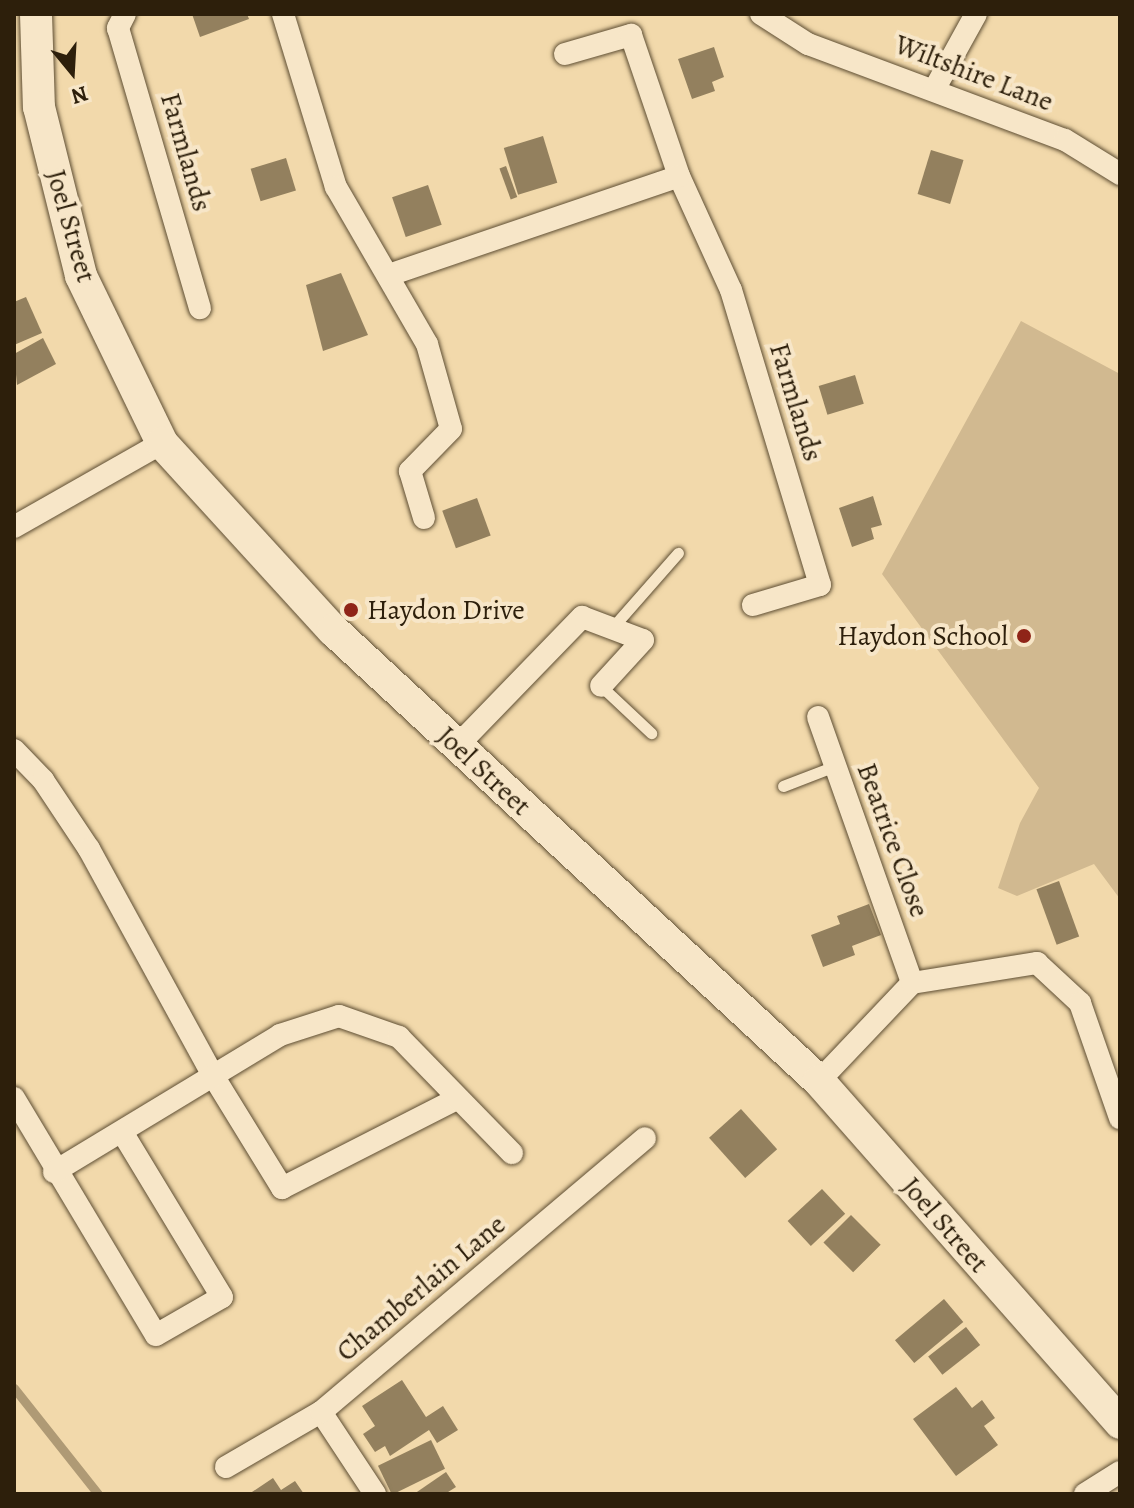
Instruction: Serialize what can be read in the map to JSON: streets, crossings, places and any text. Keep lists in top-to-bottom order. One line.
{"streets":{"main road":["Joel Street"],"street":["Wiltshire Lane","Farmlands","Beatrice Close","Chamberlain Lane"]},"places":["Haydon Drive","Haydon School"],"north":"bottom"}
